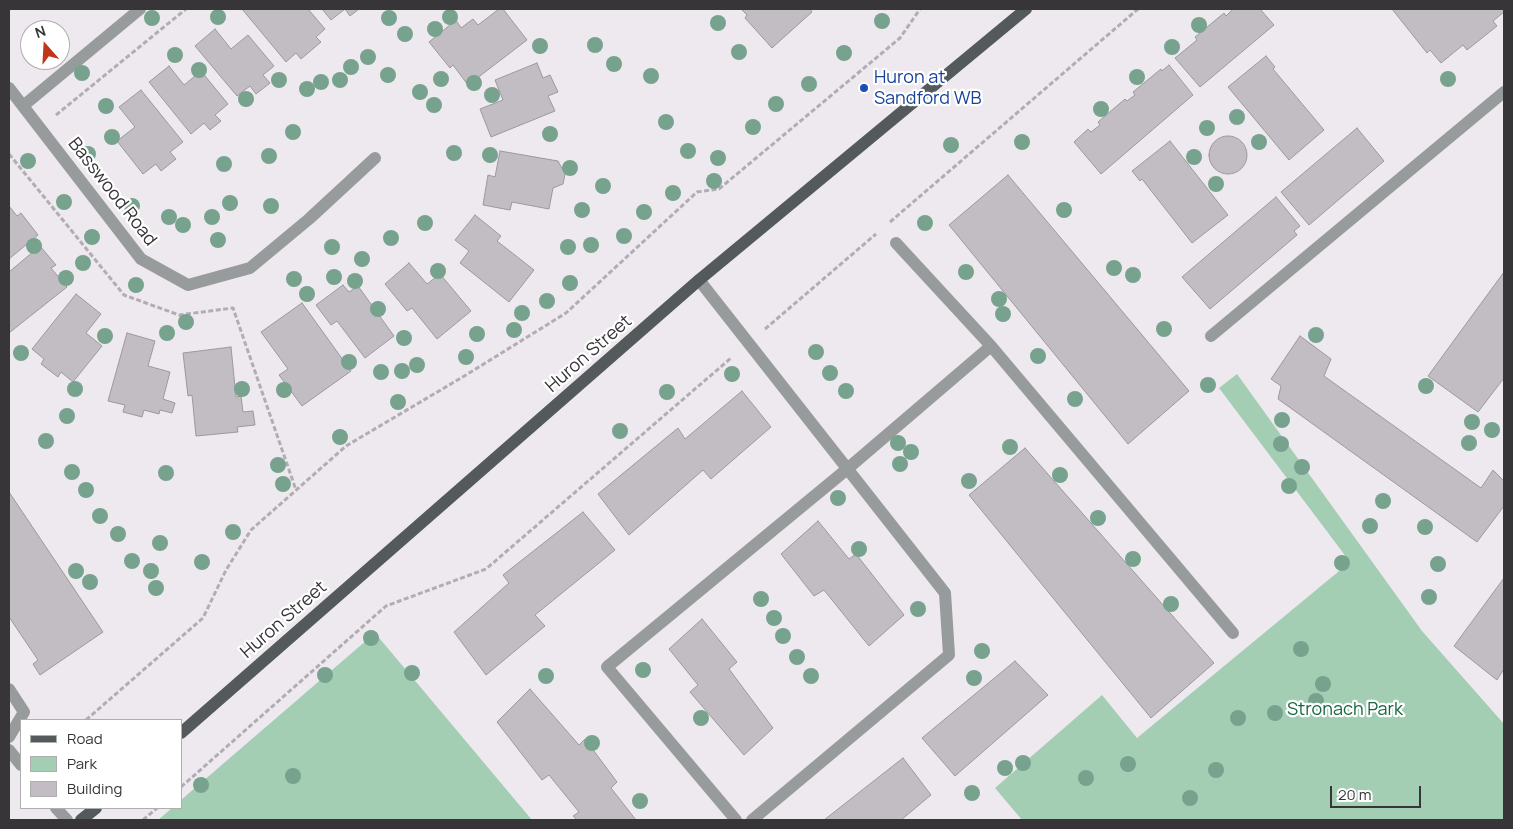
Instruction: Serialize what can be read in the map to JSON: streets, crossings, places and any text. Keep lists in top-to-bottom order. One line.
{"streets":{"main road":["Huron Street"],"street":["Basswood Road"]},"parks":["Stronach Park"],"places":["Huron at Sandford WB"],"legend":["Road","Park","Building"],"scale_bar":"20 m","north":"top"}
